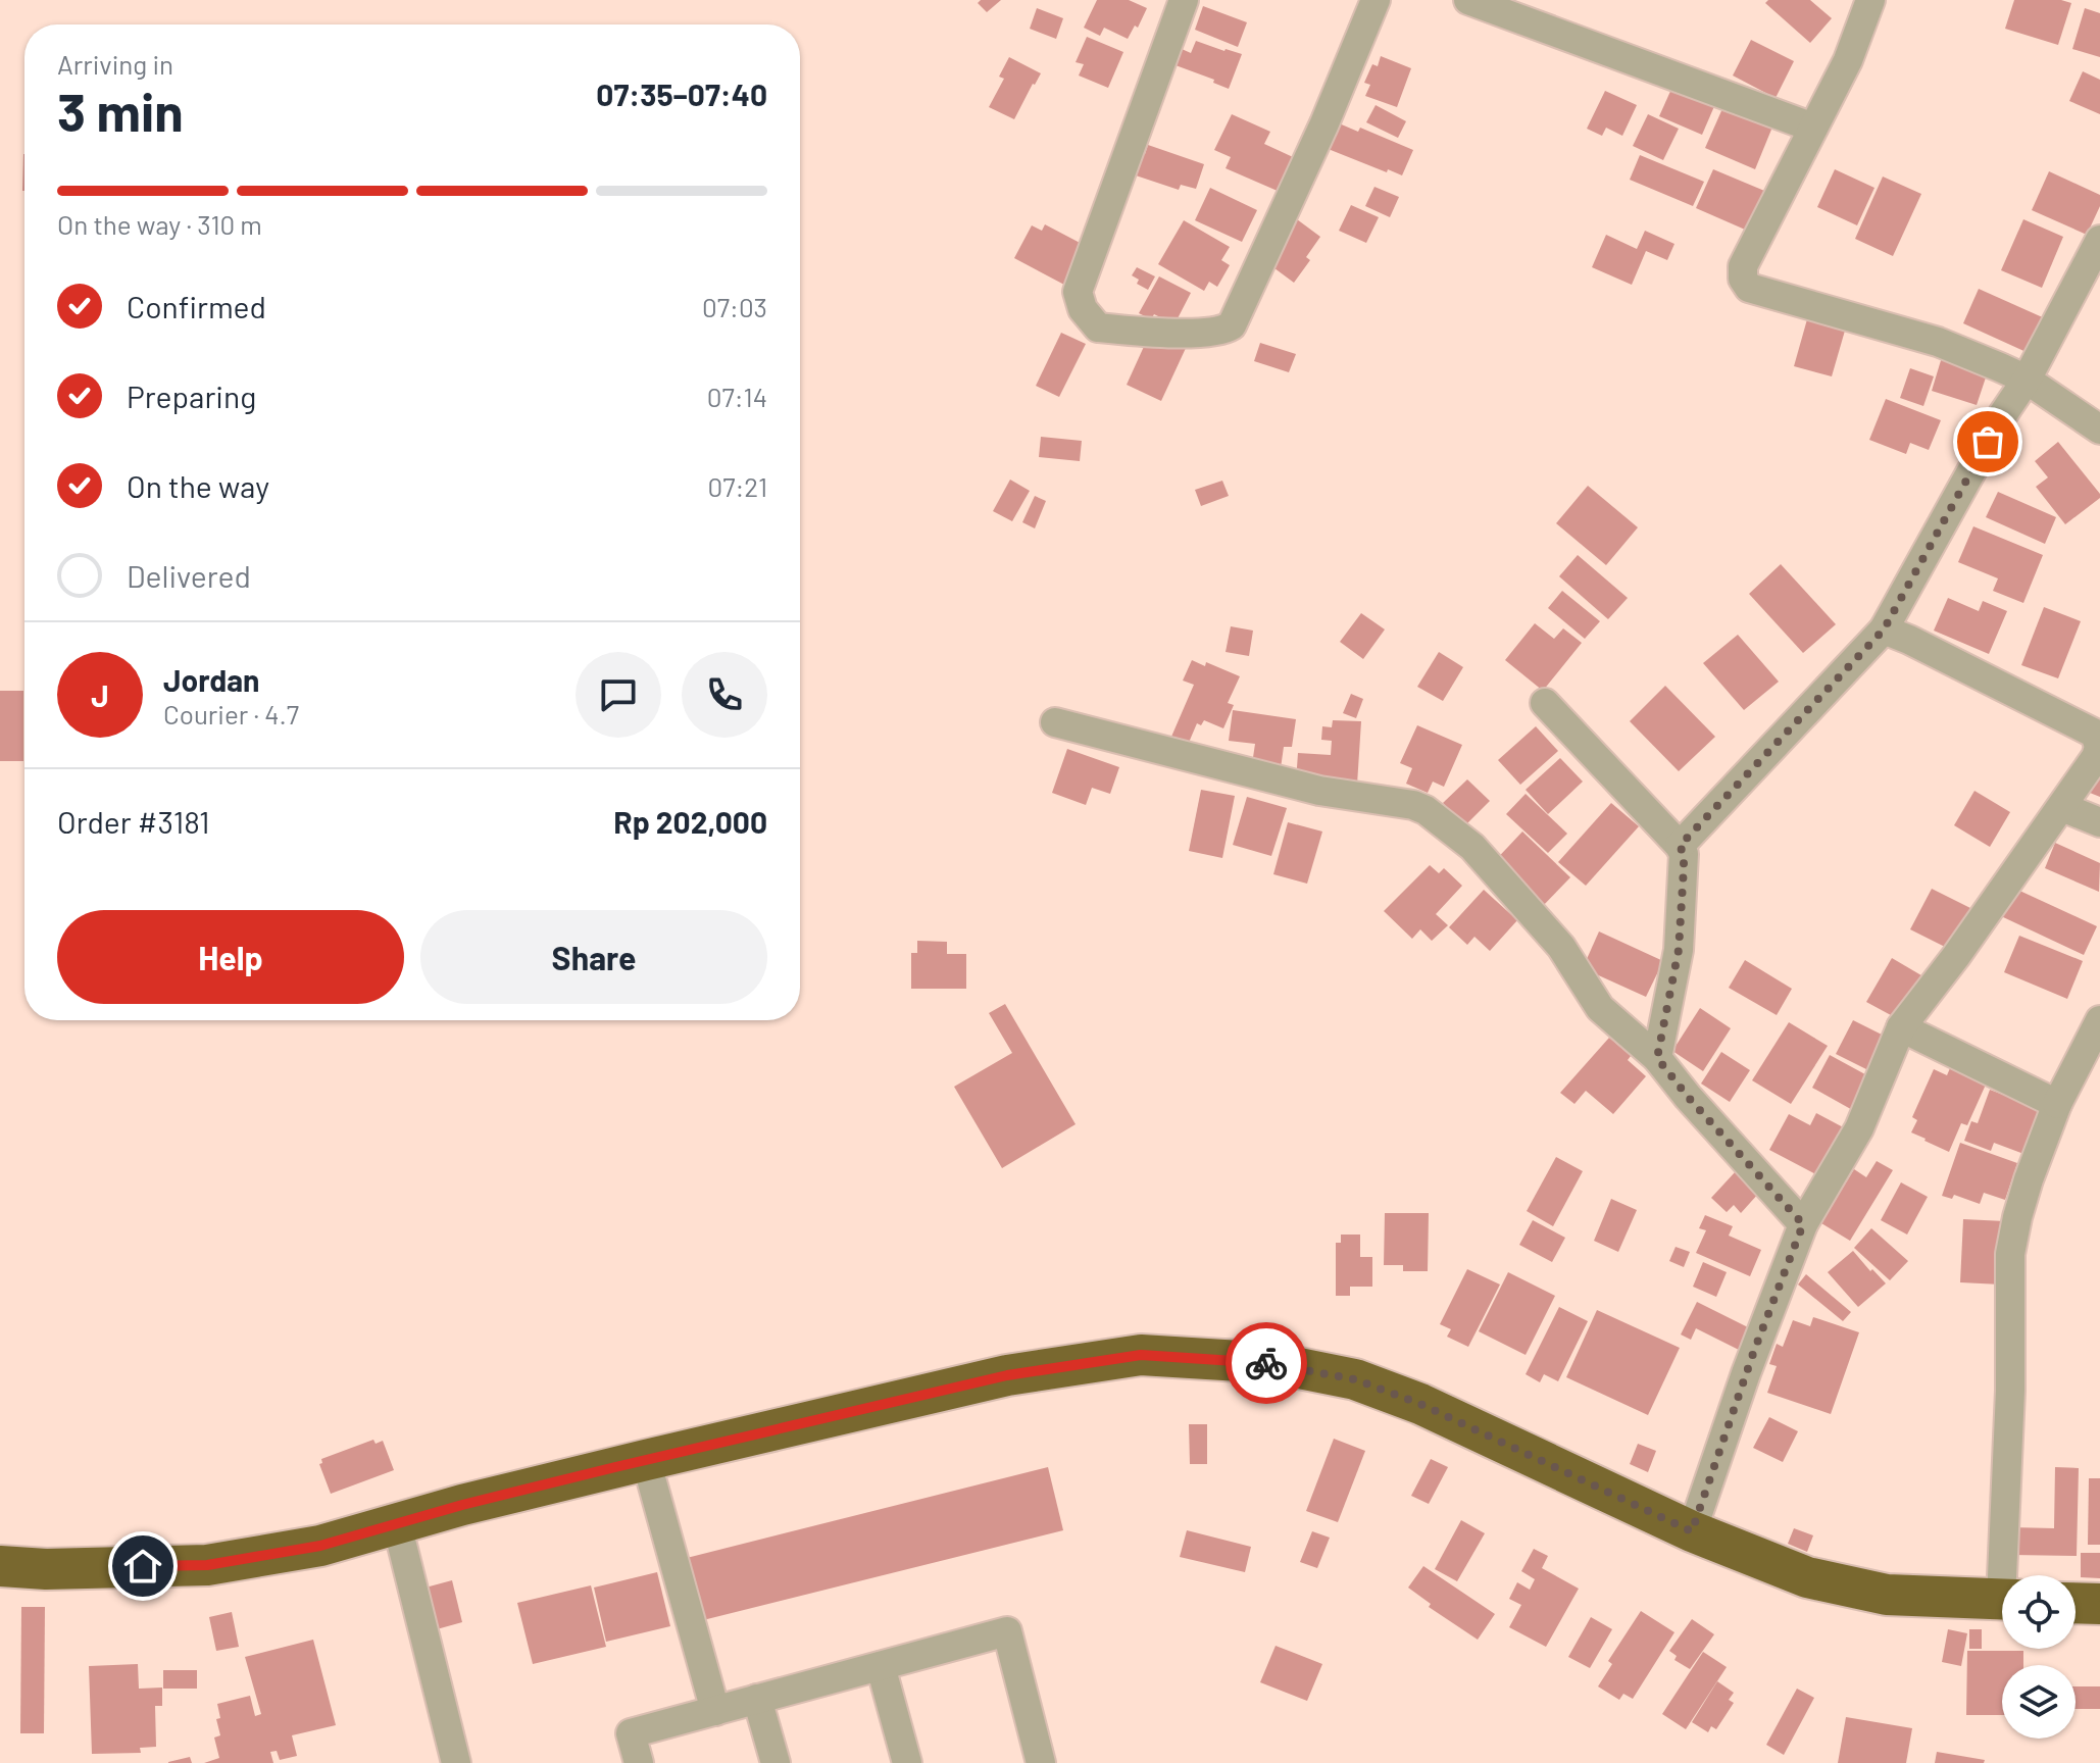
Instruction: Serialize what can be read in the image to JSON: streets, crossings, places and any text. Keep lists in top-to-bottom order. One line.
{"page":{"heading":["3 min","Arriving in","07:35–07:40"],"panel":["Jordan","Courier · 4.7","Order #3181","Rp 202,000"],"bar":"On the way · 310 m","list":[["Confirmed","07:03"],["Preparing","07:14"],["On the way","07:21"],"Delivered"],"round":"J","buttons":["Help","Share"]}}
